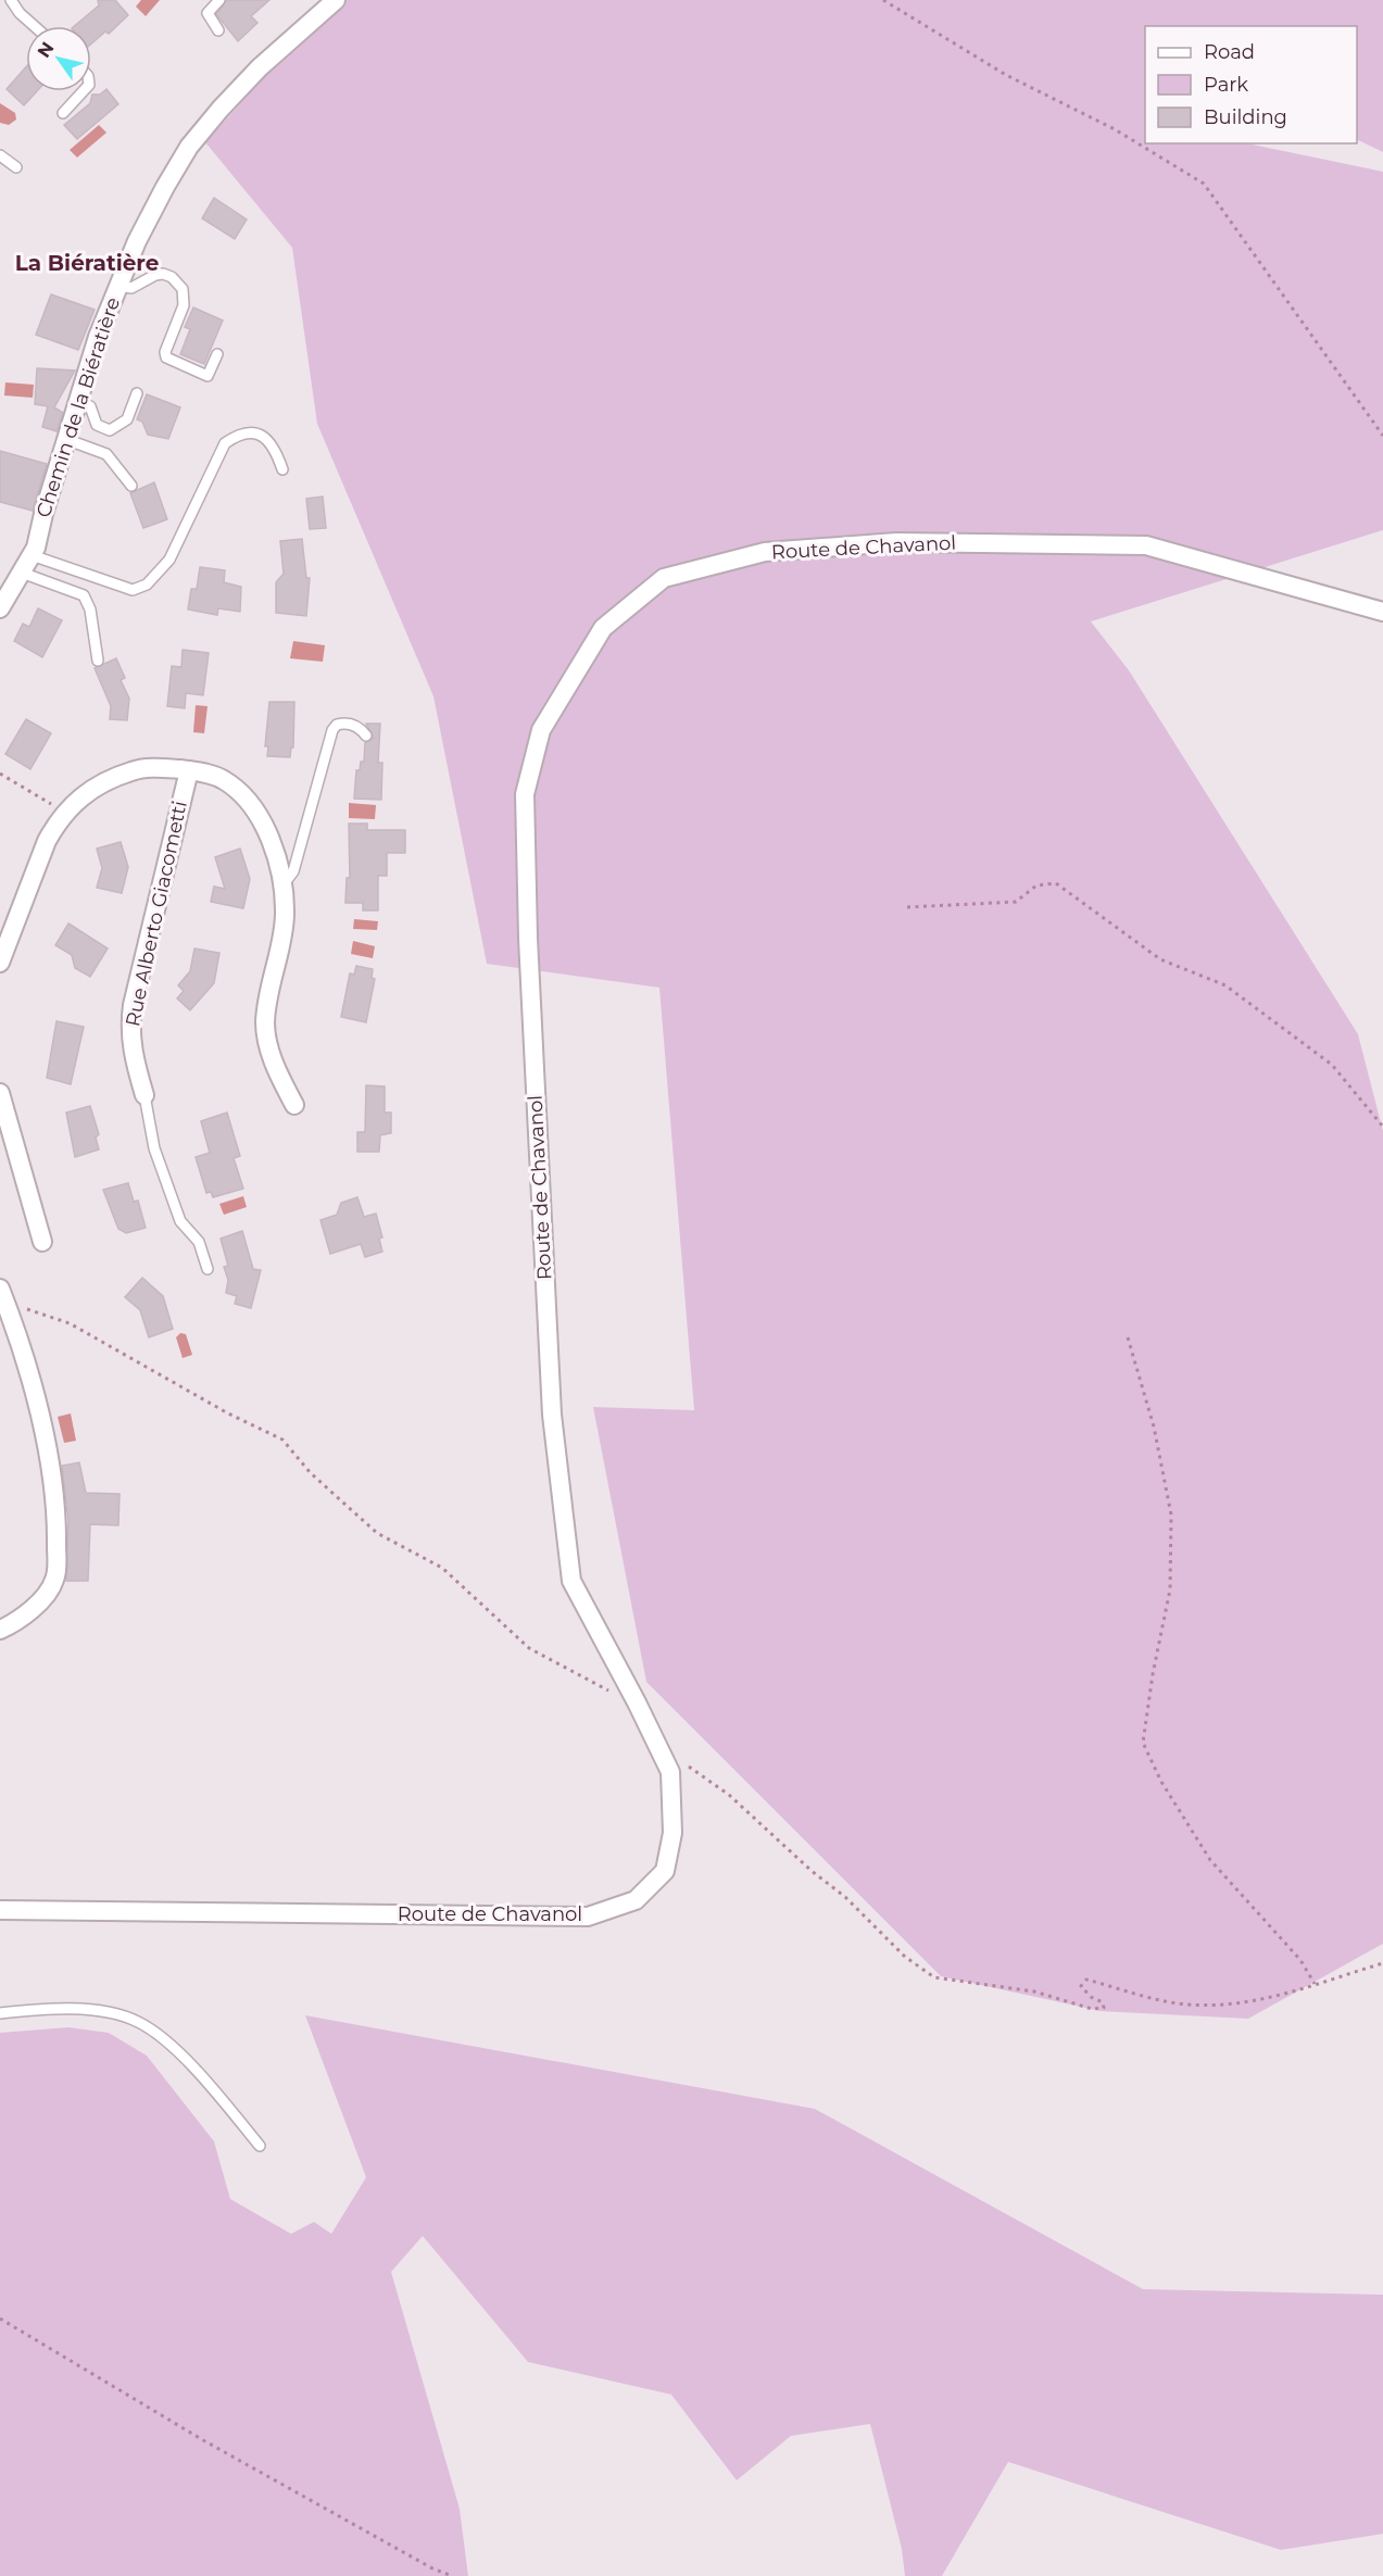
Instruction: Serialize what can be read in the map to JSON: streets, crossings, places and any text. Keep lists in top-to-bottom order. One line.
{"streets":{"street":["Chemin de la Biératière","Route de Chavanol","Rue Alberto Giacometti"]},"districts":["La Biératière"],"legend":["Road","Park","Building"],"north":"top left"}
